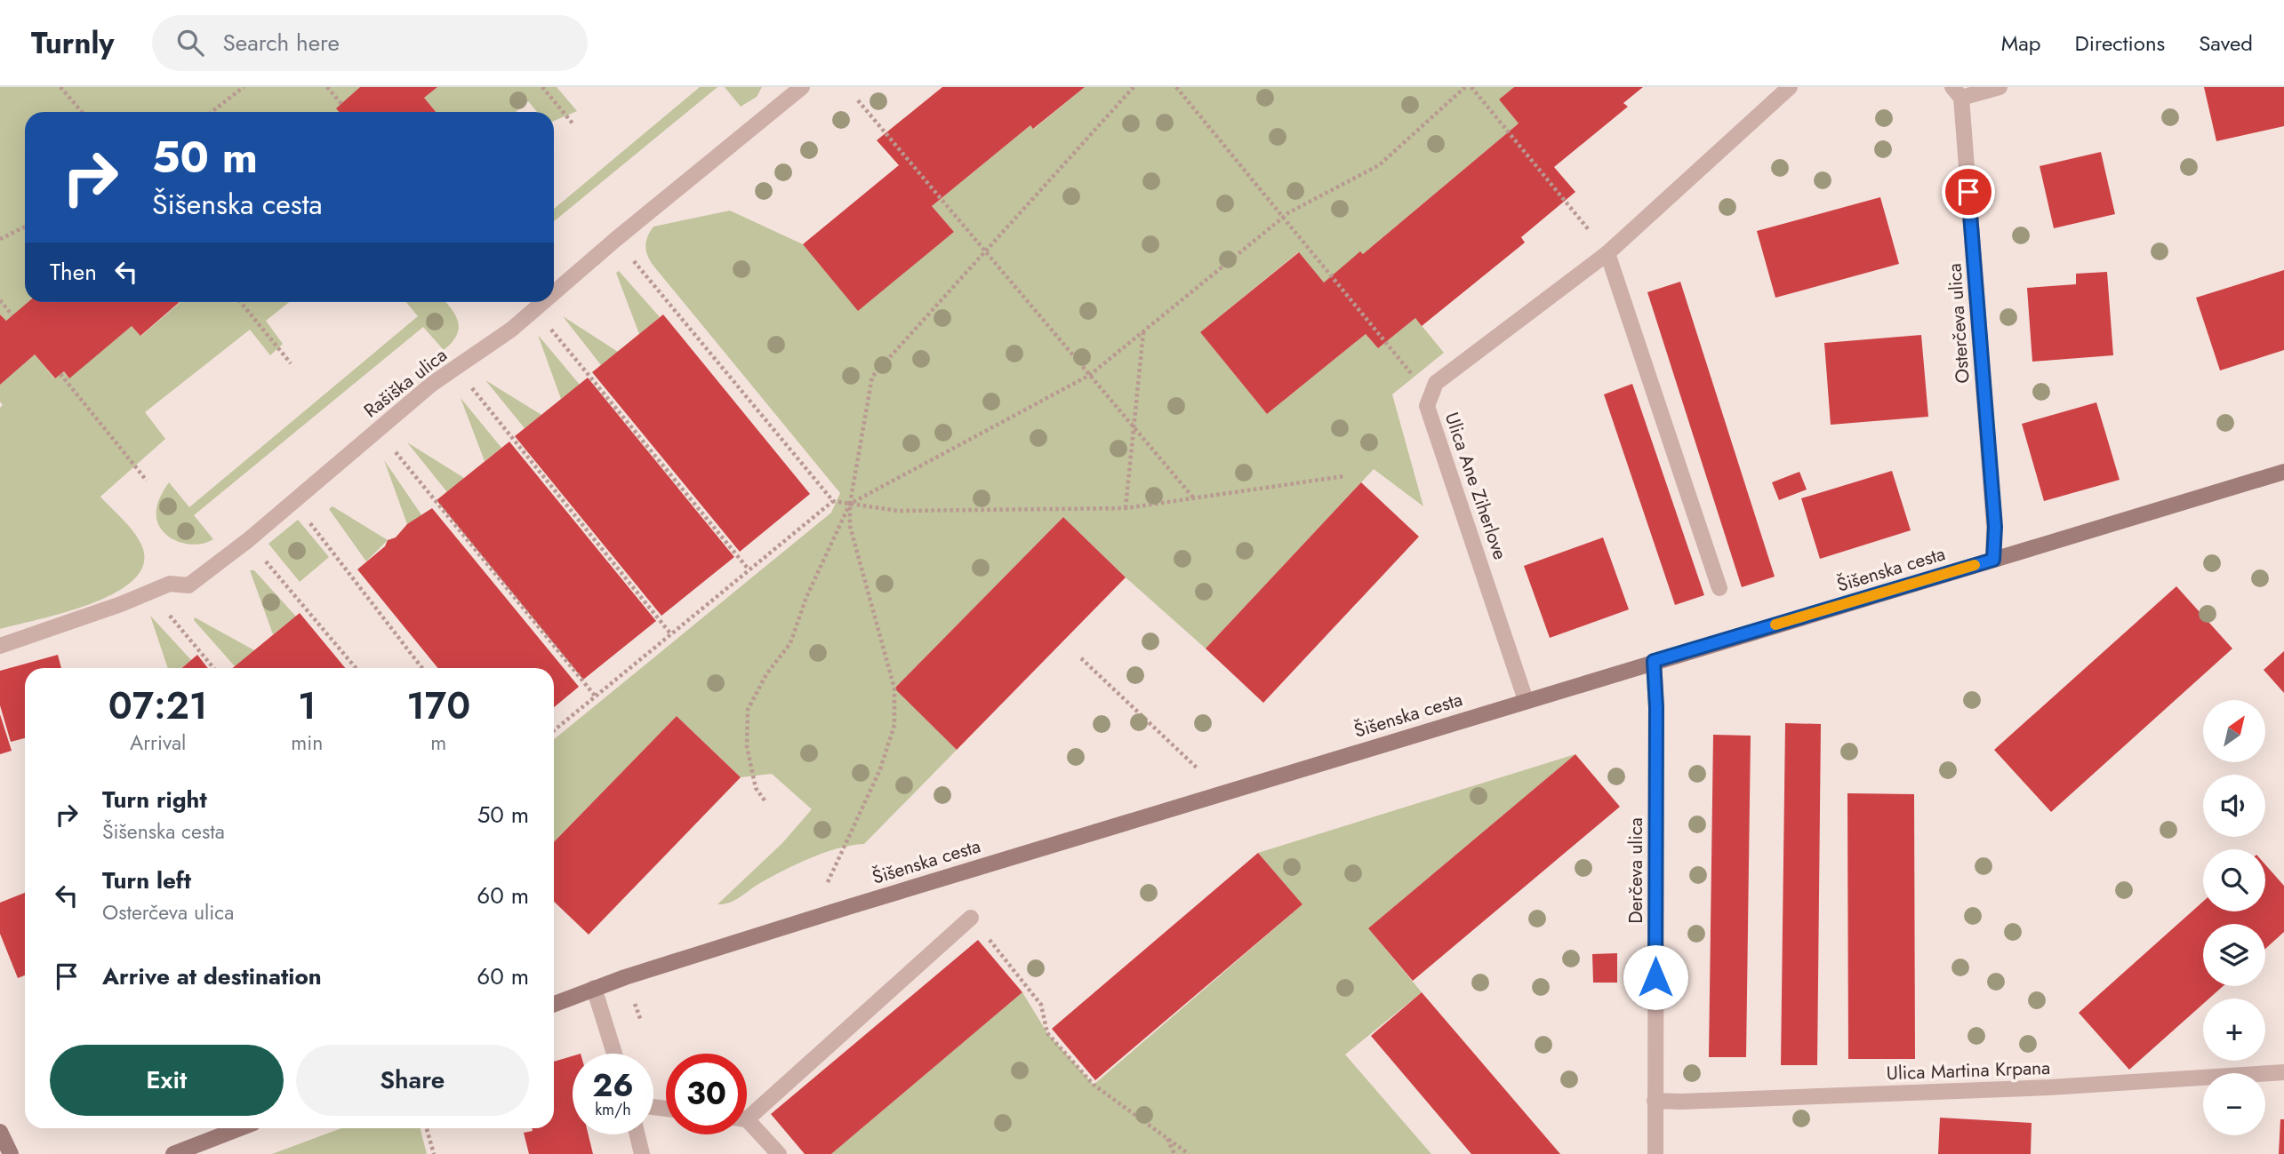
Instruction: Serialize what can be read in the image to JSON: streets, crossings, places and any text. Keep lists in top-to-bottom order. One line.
{"streets":{"main road":["Šišenska cesta"],"street":["Osterčeva ulica","Rašiška ulica","Ulica Ane Ziherlove","Derčeva ulica","Ulica Martina Krpana"]},"crossings":[["Osterčeva ulica","Šišenska cesta"],["Ulica Ane Ziherlove","Šišenska cesta"],["Šišenska cesta","Derčeva ulica"],["Derčeva ulica","Ulica Martina Krpana"]],"north":"top right","page":{"header":"Turnly","search":"Search here","nav":["Map","Directions","Saved"],"turn":["50 m","Šišenska cesta"],"then":"Then","eta":["07:21","Arrival","1","min","170","m"],"map_buttons":["+","−"],"list":[{"name":"Turn right","note":"Šišenska cesta","value":"50 m"},{"name":"Turn left","note":"Osterčeva ulica","value":"60 m"},{"name":"Arrive at destination","value":"60 m"}],"buttons":["Exit","Share"],"speed":"26 km/h","limit":"30"}}
